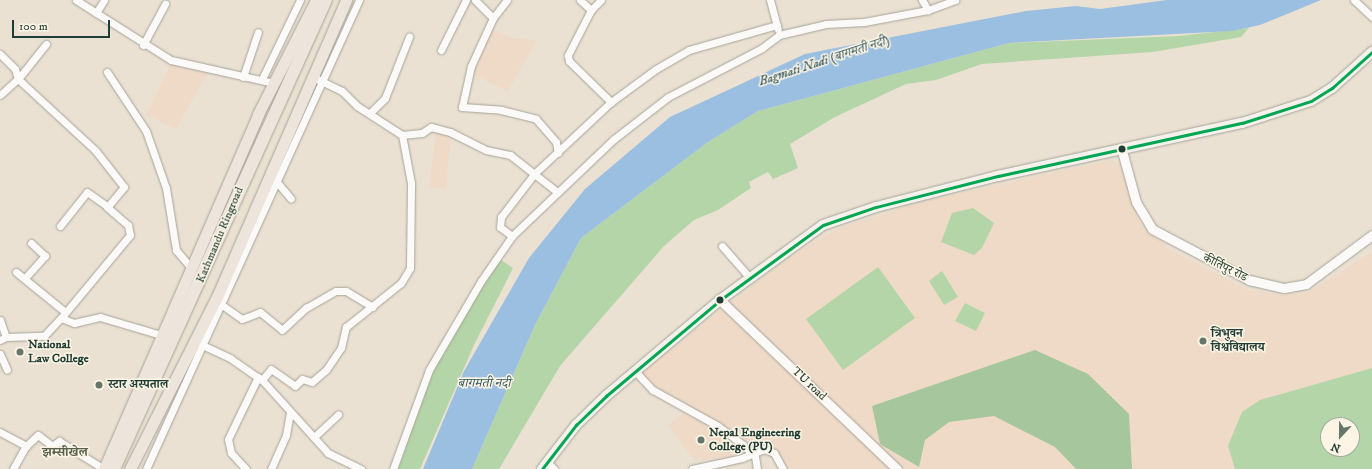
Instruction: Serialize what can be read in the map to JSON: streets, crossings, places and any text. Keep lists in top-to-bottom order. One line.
{"streets":{"highway":["Kathmandu Ringroad"],"street":["कीर्तिपुर रोड","TU road"]},"districts":["झम्सीखेल"],"water":["Bagmati Nadi (बागमती नदी)","बागमती नदी"],"places":["त्रिभुवन विश्वविद्यालय","National Law College","स्टार अस्पताल","Nepal Engineering College (PU)"],"scale_bar":"100 m","north":"bottom"}
